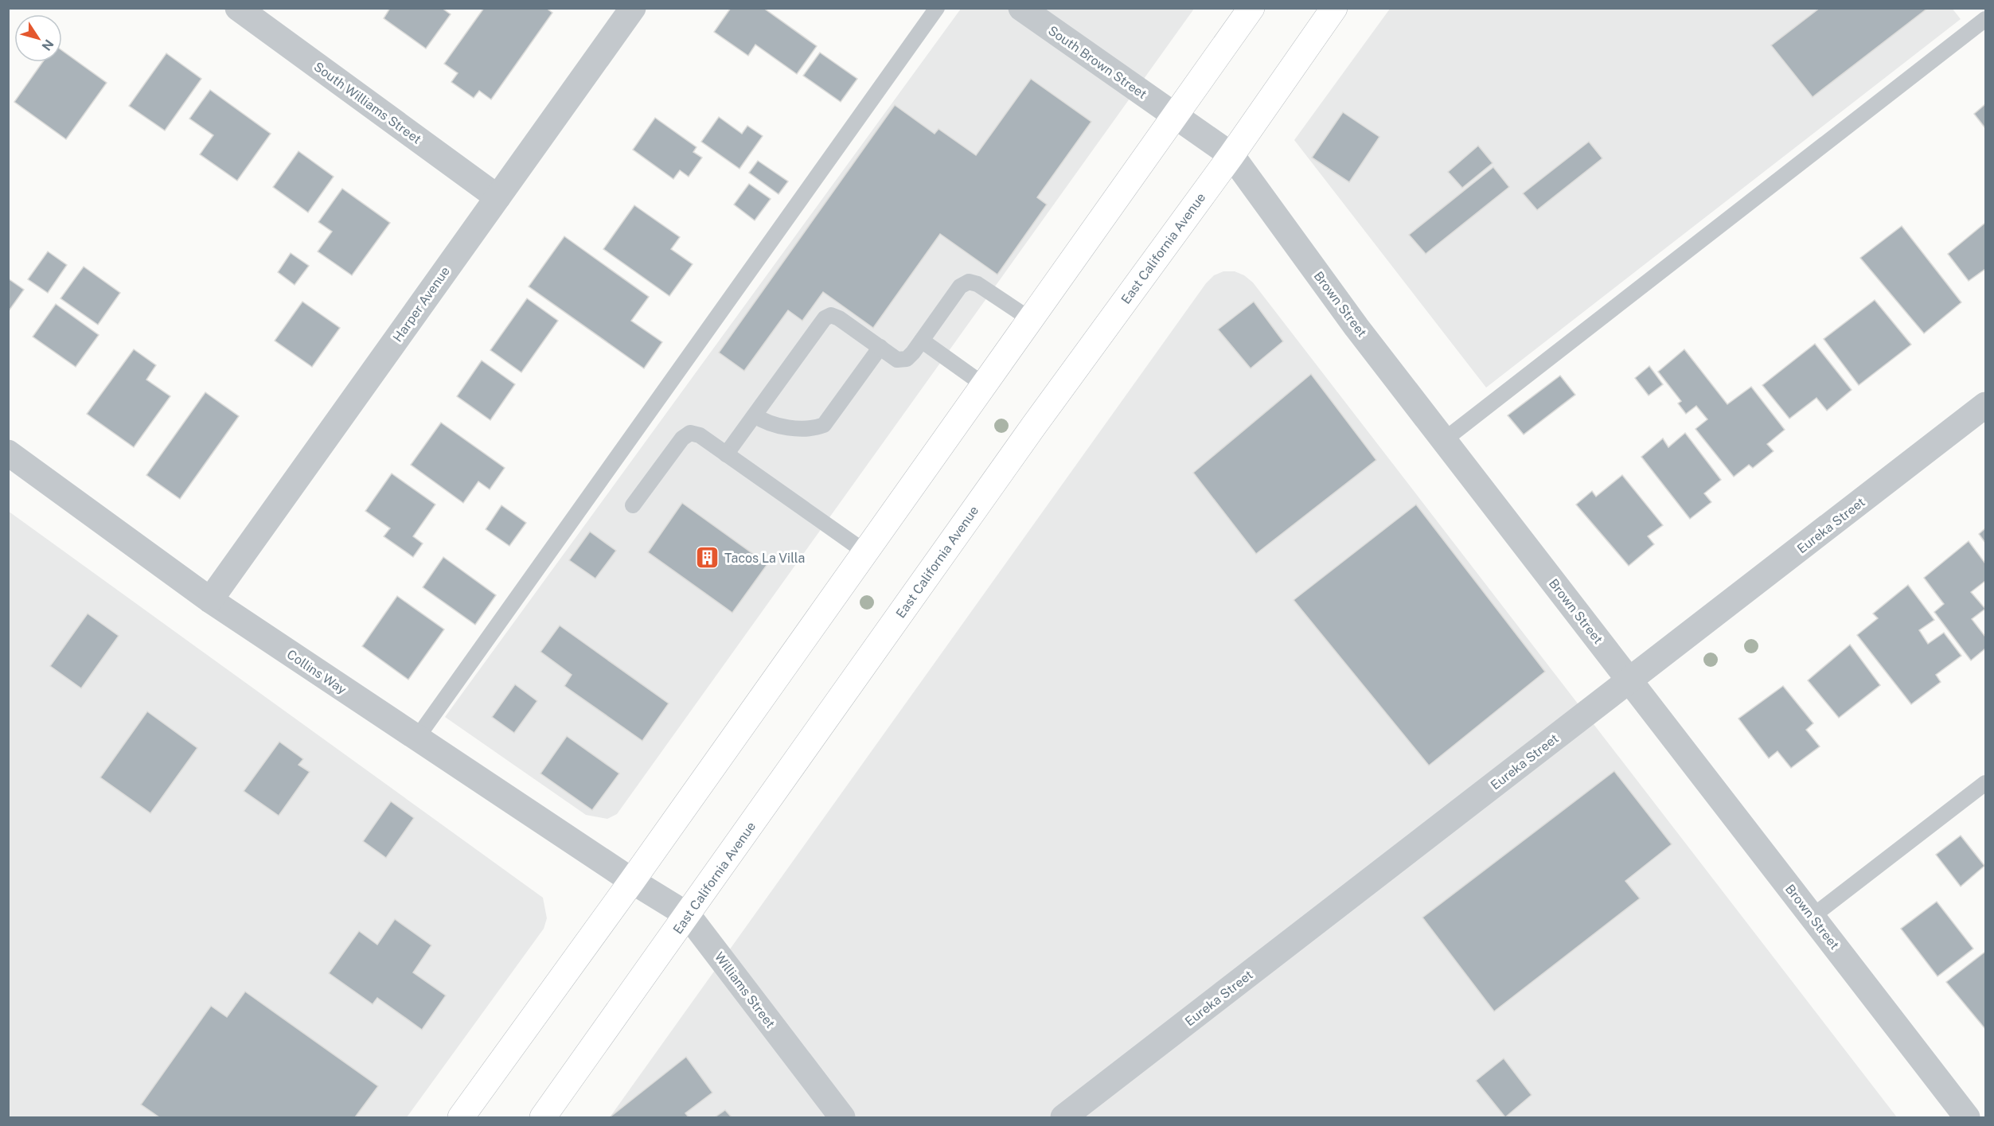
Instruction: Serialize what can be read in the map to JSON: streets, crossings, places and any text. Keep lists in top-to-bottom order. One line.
{"streets":{"main road":["East California Avenue"],"street":["South Brown Street","South Williams Street","Harper Avenue","Brown Street","Eureka Street","Collins Way","Williams Street"]},"crossings":[["South Brown Street","Brown Street"],["South Williams Street","Harper Avenue"],["East California Avenue","Brown Street"],["East California Avenue","Williams Street"],["Harper Avenue","Collins Way"],["Brown Street","Eureka Street"],["Collins Way","Williams Street"]],"places":{"building":["Tacos La Villa"]},"north":"bottom right"}
